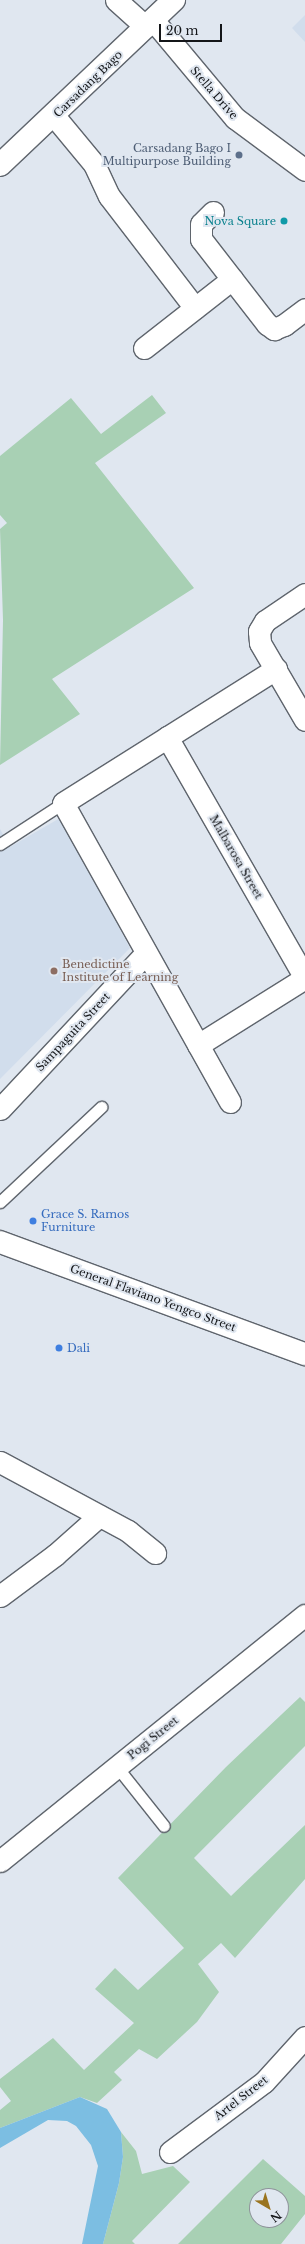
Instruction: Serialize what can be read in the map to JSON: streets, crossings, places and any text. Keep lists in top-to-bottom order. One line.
{"streets":{"main road":["Carsadang Bago","General Flaviano Yengco Street"],"street":["Stella Drive","Malbarosa Street","Sampaguita Street","Pogi Street","Artel Street"]},"crossings":[["Carsadang Bago","Stella Drive"]],"places":["Carsadang Bago I Multipurpose Building","Nova Square","Benedictine Institute of Learning","Grace S. Ramos Furniture","Dali"],"scale_bar":"20 m","north":"bottom right"}
